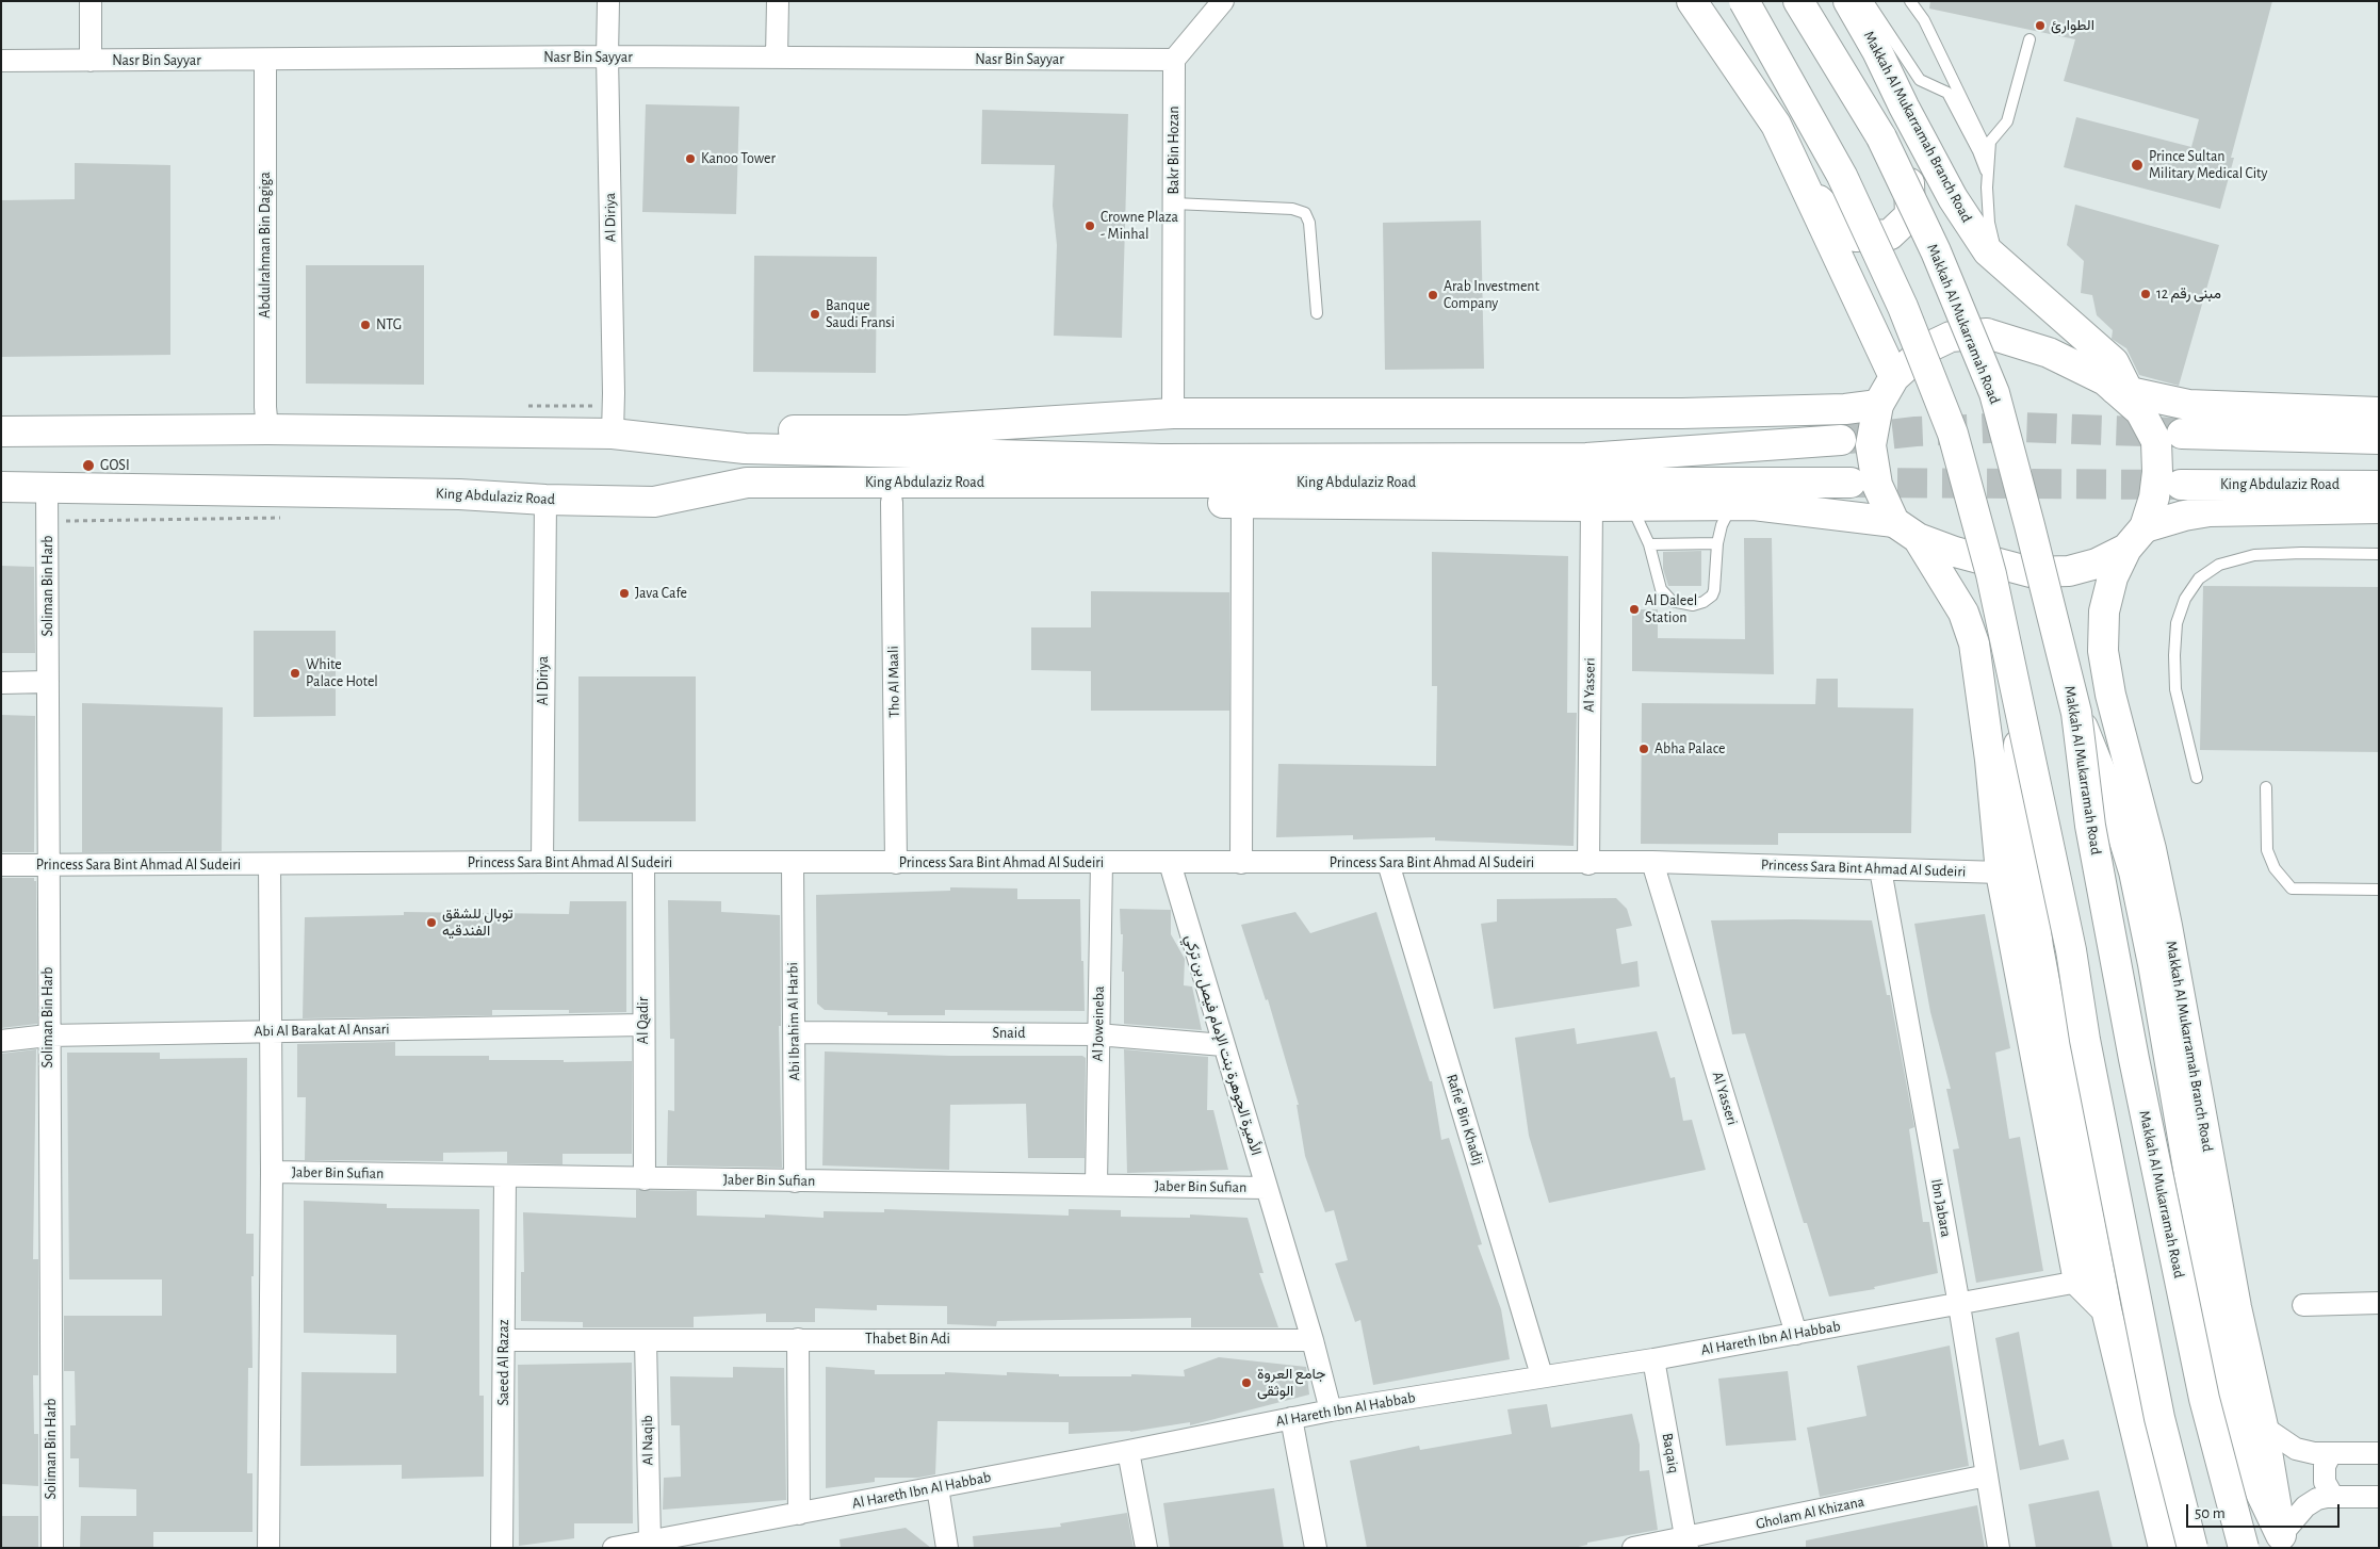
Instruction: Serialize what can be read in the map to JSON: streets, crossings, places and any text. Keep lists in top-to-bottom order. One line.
{"streets":{"main road":["Makkah Al Mukarramah Branch Road","Makkah Al Mukarramah Road","King Abdulaziz Road"],"street":["Nasr Bin Sayyar","Bakr Bin Hozan","Al Diriya","Abdulrahman Bin Dagiga","Soliman Bin Harb","Tho Al Maali","Al Yasseri","Princess Sara Bint Ahmad Al Sudeiri","Al Qadir","Abi Ibrahim Al Harbi","Al Joweineba","Abi Al Barakat Al Ansari","Snaid","الأميرة الجوهرة بنت الإمام فيصل بن تركي","Rafie' Bin Khadij","Jaber Bin Sufian","Ibn Jabara","Al Hareth Ibn Al Habbab","Thabet Bin Adi","Saeed Al Razaz","Al Naqib","Baqaiq","Gholam Al Khizana"]},"crossings":[["Nasr Bin Sayyar","Bakr Bin Hozan"],["Nasr Bin Sayyar","Al Diriya"],["Nasr Bin Sayyar","Abdulrahman Bin Dagiga"],["Al Diriya","King Abdulaziz Road"],["Al Diriya","Princess Sara Bint Ahmad Al Sudeiri"],["Abdulrahman Bin Dagiga","King Abdulaziz Road"],["King Abdulaziz Road","Soliman Bin Harb"],["Soliman Bin Harb","Princess Sara Bint Ahmad Al Sudeiri"],["Soliman Bin Harb","Abi Al Barakat Al Ansari"],["Tho Al Maali","Princess Sara Bint Ahmad Al Sudeiri"],["Al Yasseri","Princess Sara Bint Ahmad Al Sudeiri"],["Al Yasseri","Al Hareth Ibn Al Habbab"],["Princess Sara Bint Ahmad Al Sudeiri","Al Qadir"],["Princess Sara Bint Ahmad Al Sudeiri","Abi Ibrahim Al Harbi"],["Princess Sara Bint Ahmad Al Sudeiri","Al Joweineba"],["Princess Sara Bint Ahmad Al Sudeiri","الأميرة الجوهرة بنت الإمام فيصل بن تركي"],["Princess Sara Bint Ahmad Al Sudeiri","Rafie' Bin Khadij"],["Princess Sara Bint Ahmad Al Sudeiri","Ibn Jabara"],["Al Qadir","Abi Al Barakat Al Ansari"],["Al Qadir","Jaber Bin Sufian"],["Abi Ibrahim Al Harbi","Snaid"],["Abi Ibrahim Al Harbi","Jaber Bin Sufian"],["Al Joweineba","Snaid"],["Al Joweineba","Jaber Bin Sufian"],["Snaid","الأميرة الجوهرة بنت الإمام فيصل بن تركي"],["الأميرة الجوهرة بنت الإمام فيصل بن تركي","Jaber Bin Sufian"],["الأميرة الجوهرة بنت الإمام فيصل بن تركي","Al Hareth Ibn Al Habbab"],["الأميرة الجوهرة بنت الإمام فيصل بن تركي","Thabet Bin Adi"],["Rafie' Bin Khadij","Al Hareth Ibn Al Habbab"],["Jaber Bin Sufian","Saeed Al Razaz"],["Ibn Jabara","Al Hareth Ibn Al Habbab"],["Ibn Jabara","Gholam Al Khizana"],["Al Hareth Ibn Al Habbab","Al Naqib"],["Al Hareth Ibn Al Habbab","Baqaiq"],["Thabet Bin Adi","Saeed Al Razaz"],["Thabet Bin Adi","Al Naqib"],["Baqaiq","Gholam Al Khizana"]],"places":["الطوارئ","Kanoo Tower","Prince Sultan Military Medical City","Crowne Plaza - Minhal","مبنى رقم 12","Arab Investment Company","Banque Saudi Fransi","NTG","GOSI","Java Cafe","Al Daleel Station","White Palace Hotel","Abha Palace","توبال للشقق الفندقيه","جامع العروة الوثقى"],"scale_bar":"50 m"}
